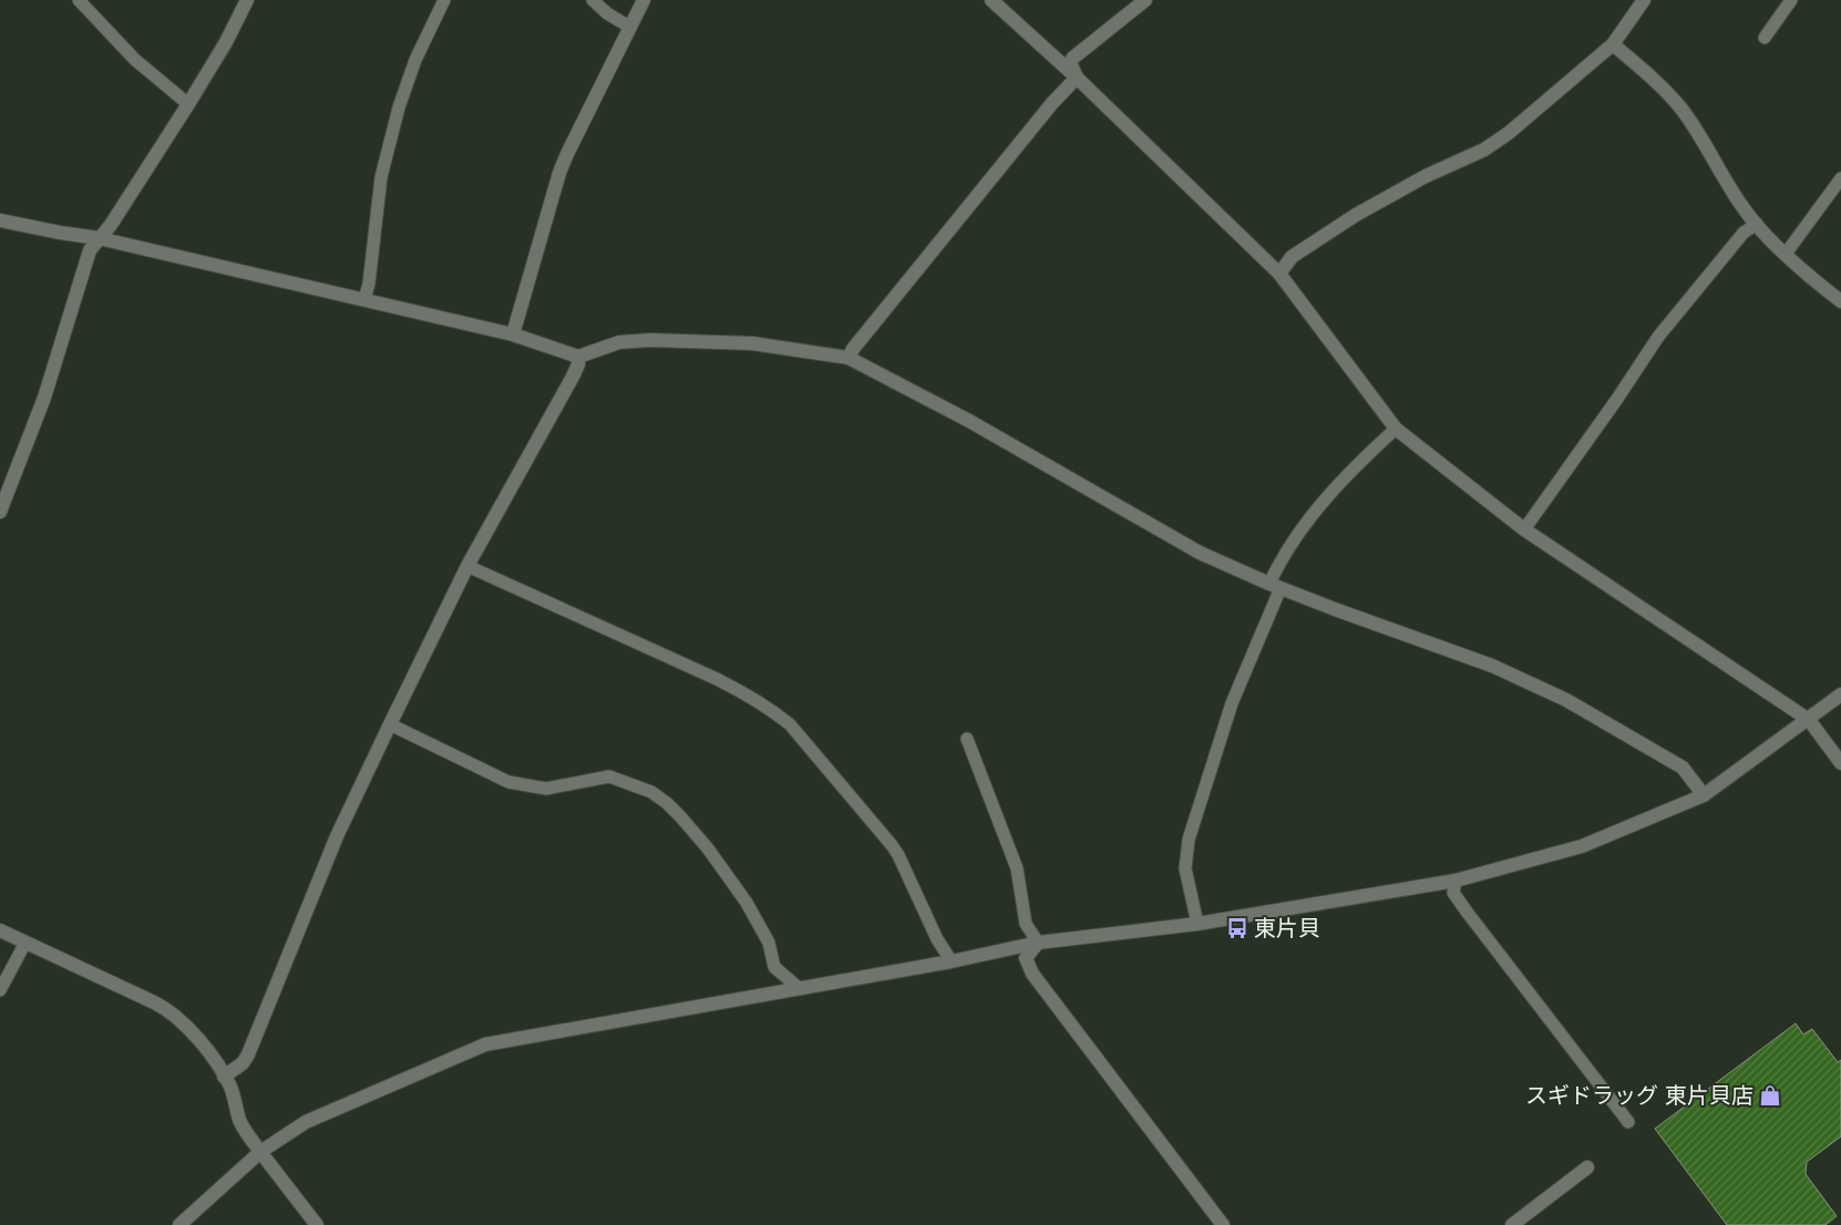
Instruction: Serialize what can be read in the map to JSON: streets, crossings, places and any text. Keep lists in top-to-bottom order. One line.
{"places":{"bus stop":["東片貝"],"shop":["スギドラッグ 東片貝店"]}}
